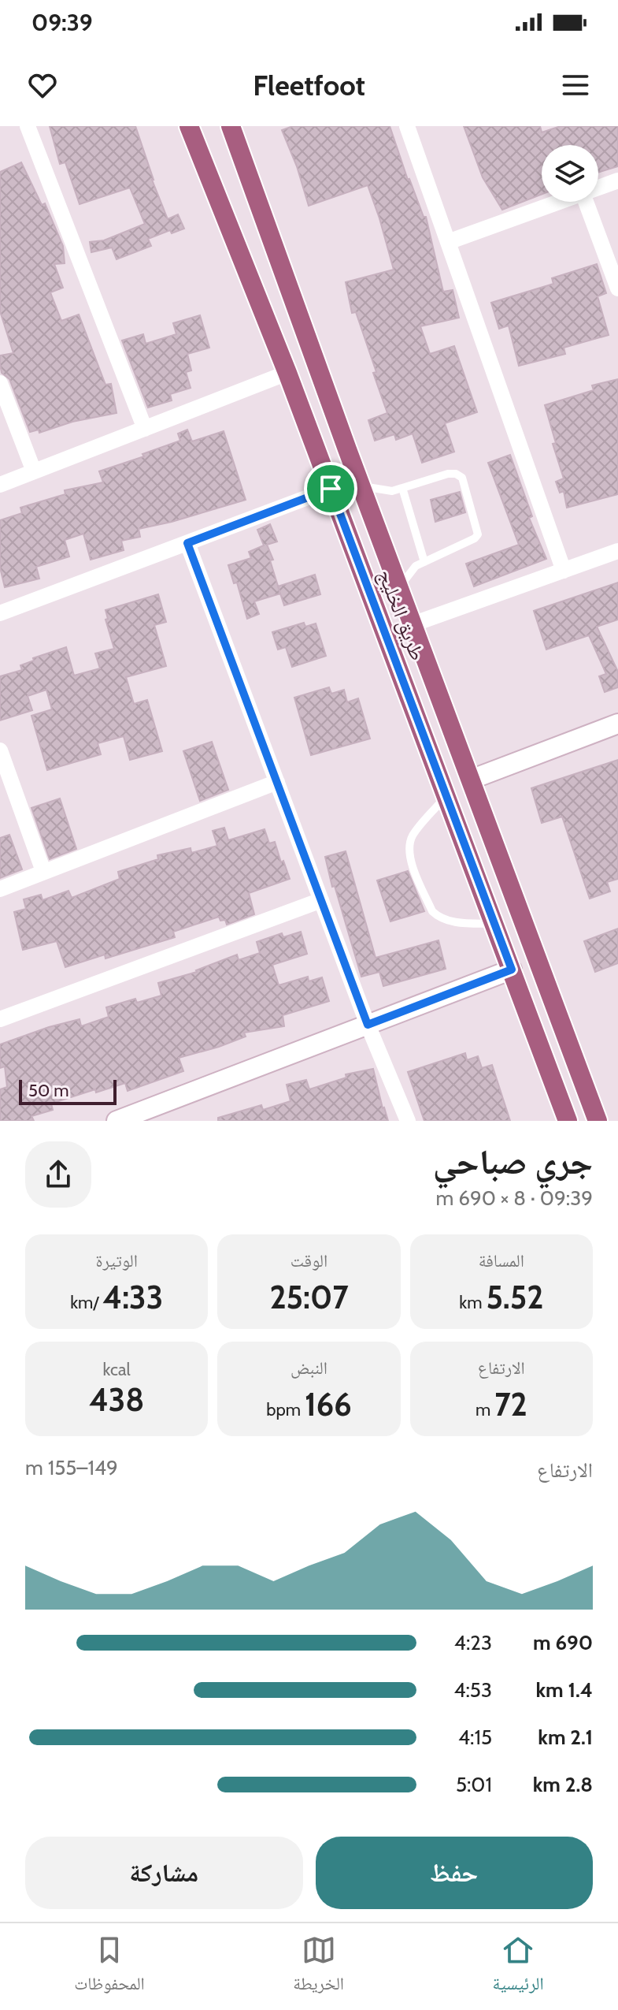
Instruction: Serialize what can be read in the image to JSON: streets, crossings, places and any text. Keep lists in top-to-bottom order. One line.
{"streets":{"main road":["طريق الخليج"]},"scale_bar":"50 m","page":{"status":"09:39","header":"Fleetfoot","scale":"50 m","heading":["جري صباحي","09:39 · 8 × 690 m"],"stats":[["المسافة","5.52 km"],["الوقت","25:07"],["الوتيرة","4:33 /km"],["الارتفاع","72 m"],["النبض","166 bpm"],["kcal","438"]],"chart":["الارتفاع","149–155 m"],"list":[{"name":"690 m","note":"4:23"},{"name":"1.4 km","note":"4:53"},{"name":"2.1 km","note":"4:15"},{"name":"2.8 km","note":"5:01"}],"buttons":["حفظ","مشاركة"],"tabs":["الرئيسية","الخريطة","المحفوظات"]}}
